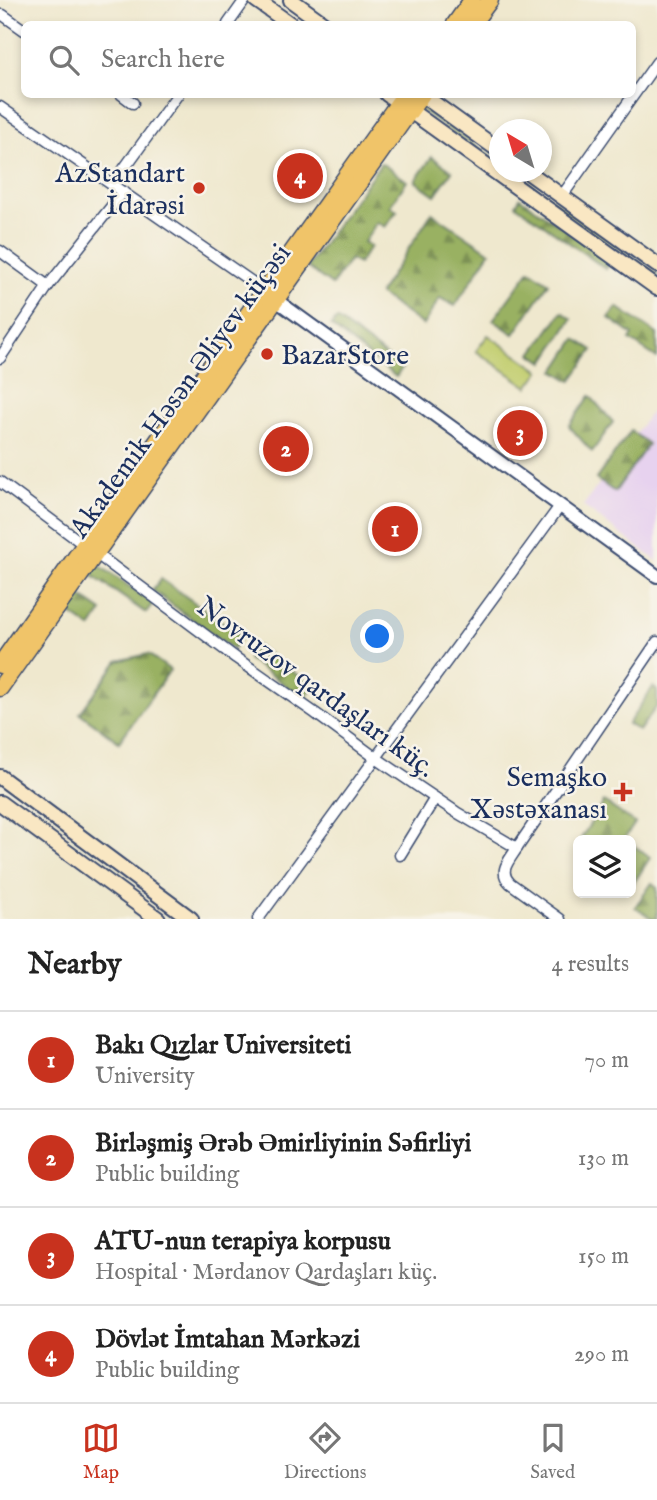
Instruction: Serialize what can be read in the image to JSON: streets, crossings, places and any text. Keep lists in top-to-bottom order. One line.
{"streets":{"main road":["Akademik Həsən Əliyev küçəsi"],"street":["Novruzov qardaşları küç."]},"crossings":[["Akademik Həsən Əliyev küçəsi","Novruzov qardaşları küç."]],"places":{"other":["AzStandart İdarəsi","BazarStore"],"health":["Semaşko Xəstəxanası"]},"north":"top left","page":{"search":"Search here","pins":["4","3","2","1"],"heading":["Nearby","4 results"],"list":[{"mark":"1","name":"Bakı Qızlar Universiteti","note":"University","value":"70 m"},{"mark":"2","name":"Birləşmiş Ərəb Əmirliyinin Səfirliyi","note":"Public building","value":"130 m"},{"mark":"3","name":"ATU-nun terapiya korpusu","note":"Hospital · Mərdanov Qardaşları küç.","value":"150 m"},{"mark":"4","name":"Dövlət İmtahan Mərkəzi","note":"Public building","value":"290 m"}],"nav":["Map","Directions","Saved"]}}
